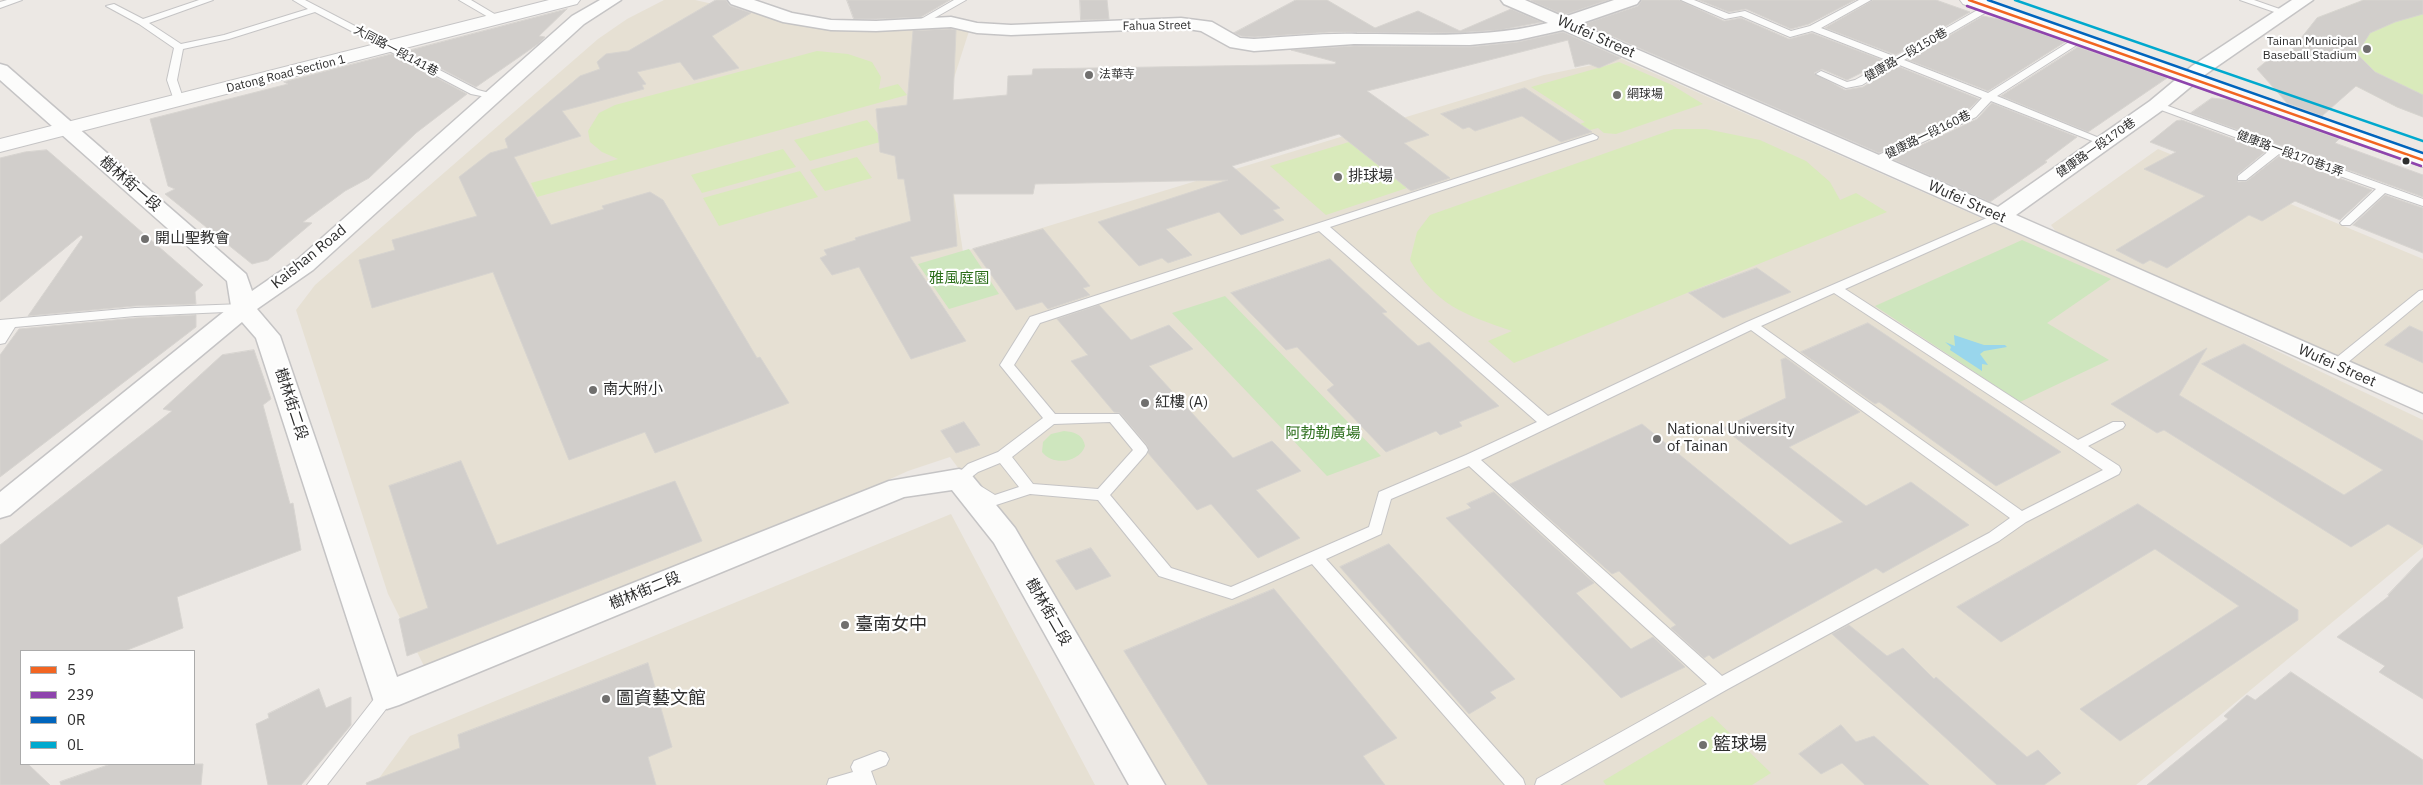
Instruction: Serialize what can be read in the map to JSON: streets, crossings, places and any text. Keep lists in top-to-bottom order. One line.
{"streets":{"street":["Fahua Street","Wufei Street","Datong Road Section 1","健康路一段170巷","樹林街一段","Kaishan Road","樹林街二段"],"lane":["大同路一段141巷","健康路一段150巷","健康路一段160巷","健康路一段170巷1弄"]},"crossings":[["Fahua Street","Wufei Street"],["Wufei Street","健康路一段160巷"],["Wufei Street","健康路一段170巷"],["大同路一段141巷","Datong Road Section 1"],["大同路一段141巷","Kaishan Road"],["Datong Road Section 1","樹林街一段"],["健康路一段170巷","健康路一段170巷1弄"],["樹林街一段","Kaishan Road"],["樹林街一段","樹林街二段"],["Kaishan Road","樹林街二段"]],"parks":["雅風庭園","阿勃勒廣場"],"places":["Tainan Municipal Baseball Stadium","法華寺","網球場","排球場","開山聖教會","南大附小","紅樓 (A)","National University of Tainan","臺南女中","圖資藝文館","籃球場"],"lines":["transit line 5","transit line 0R","transit line 0L","transit line 239"],"legend":["5","239","0R","0L"]}
